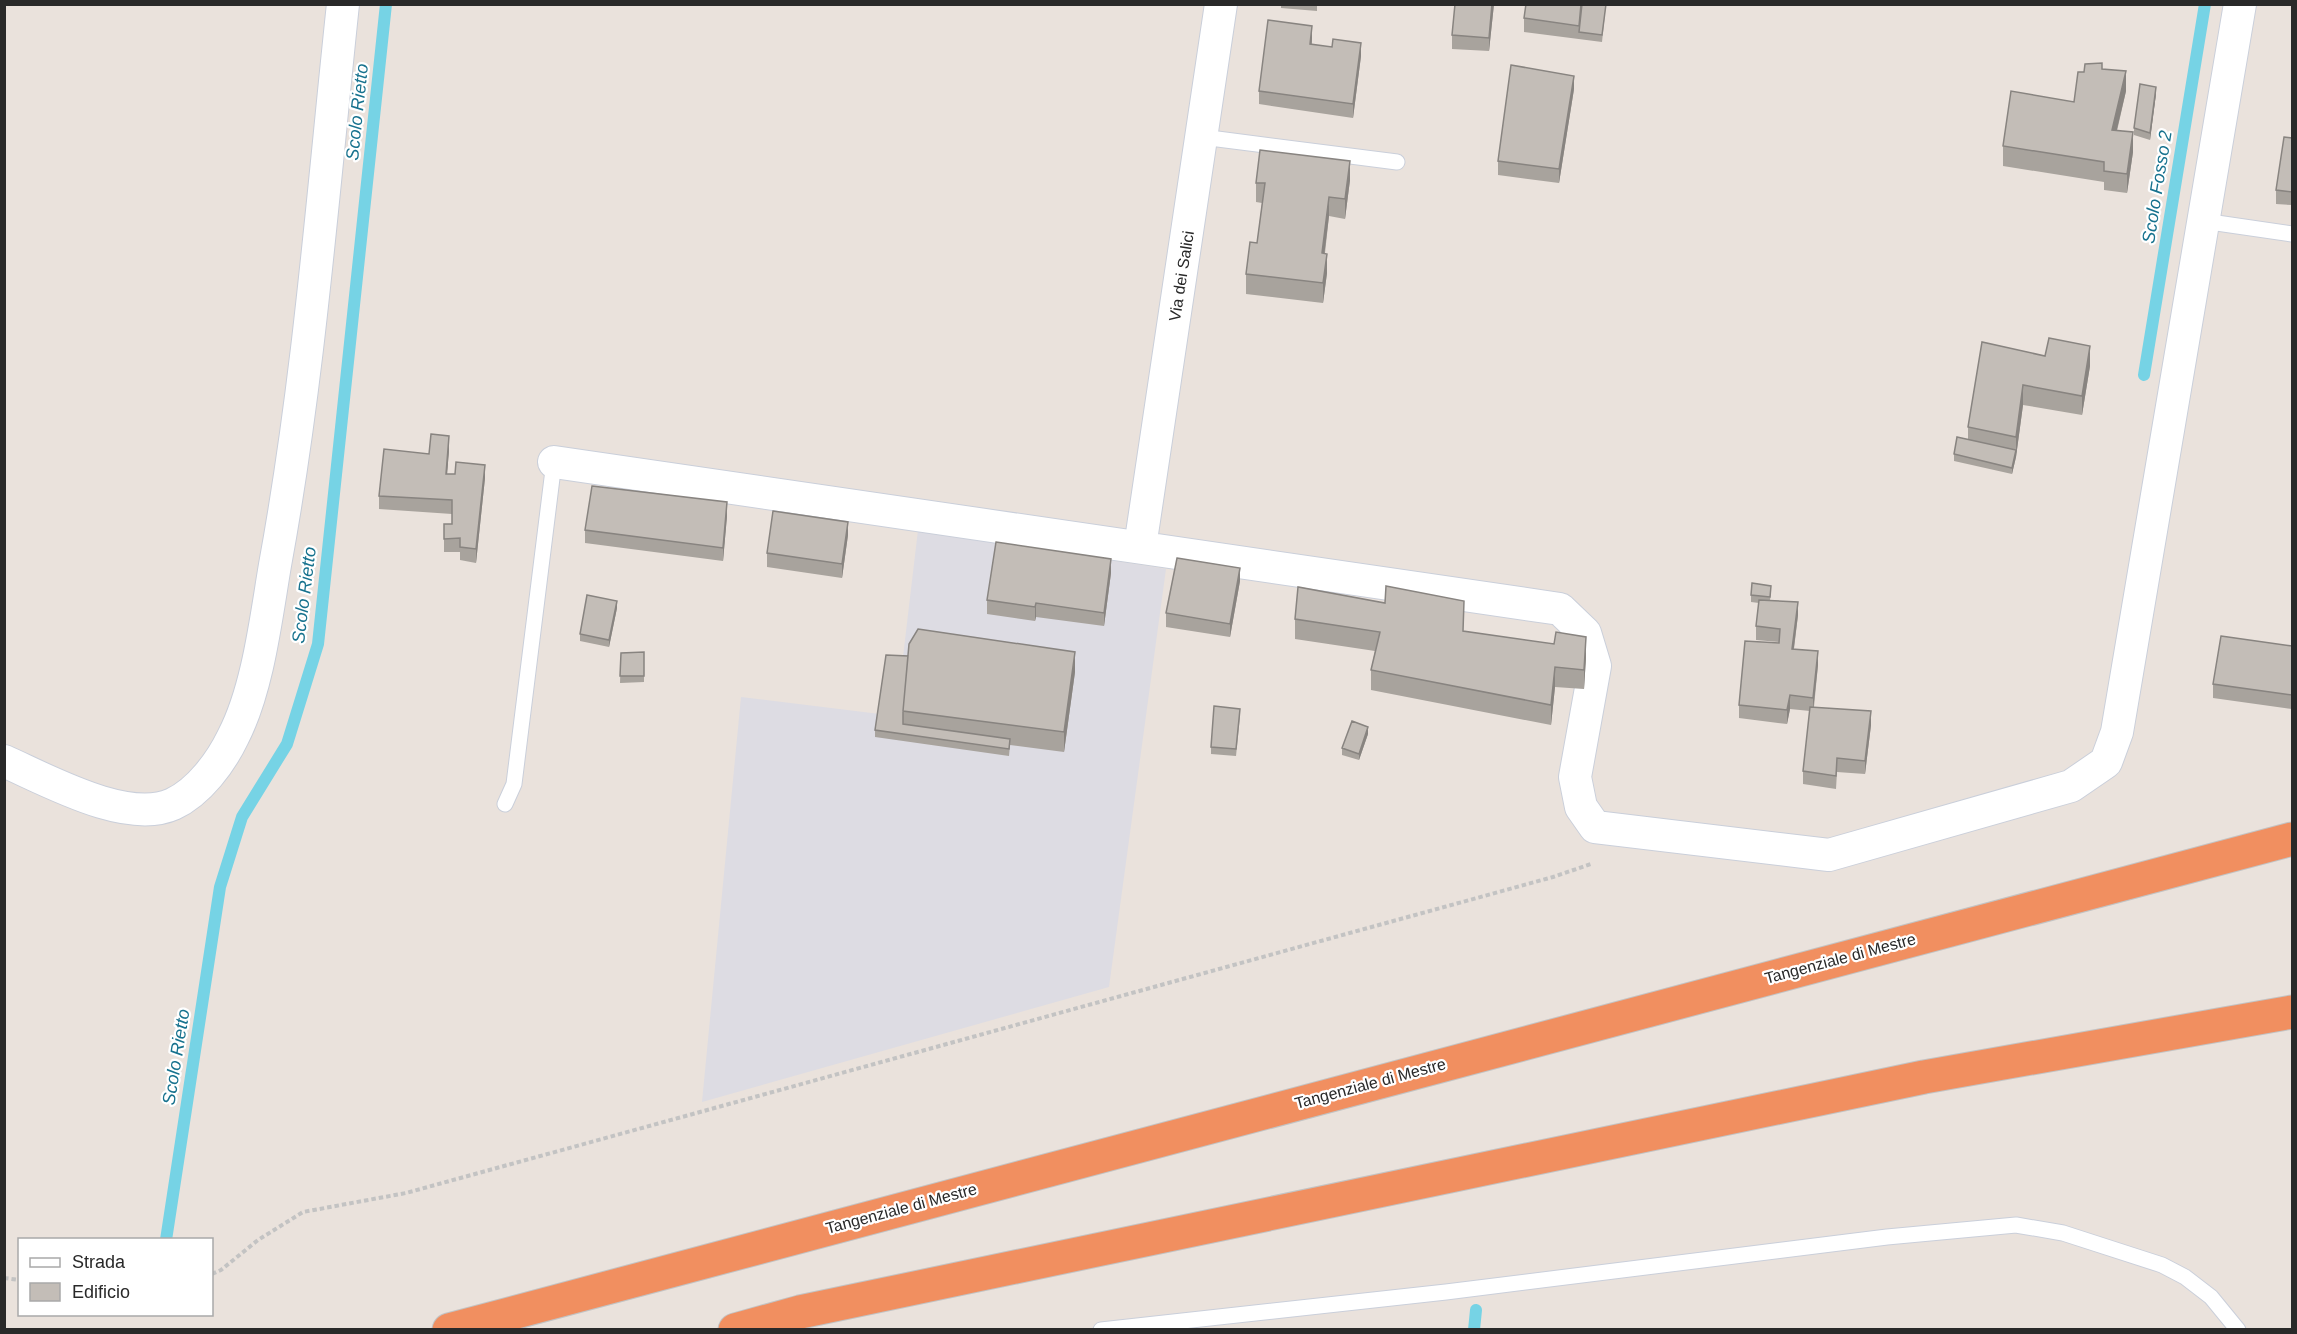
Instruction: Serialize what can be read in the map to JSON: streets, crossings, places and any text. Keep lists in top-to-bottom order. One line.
{"streets":{"highway":["Tangenziale di Mestre"],"street":["Via dei Salici"]},"water":["Scolo Rietto","Scolo Fosso 2"],"legend":["Strada","Edificio"]}
